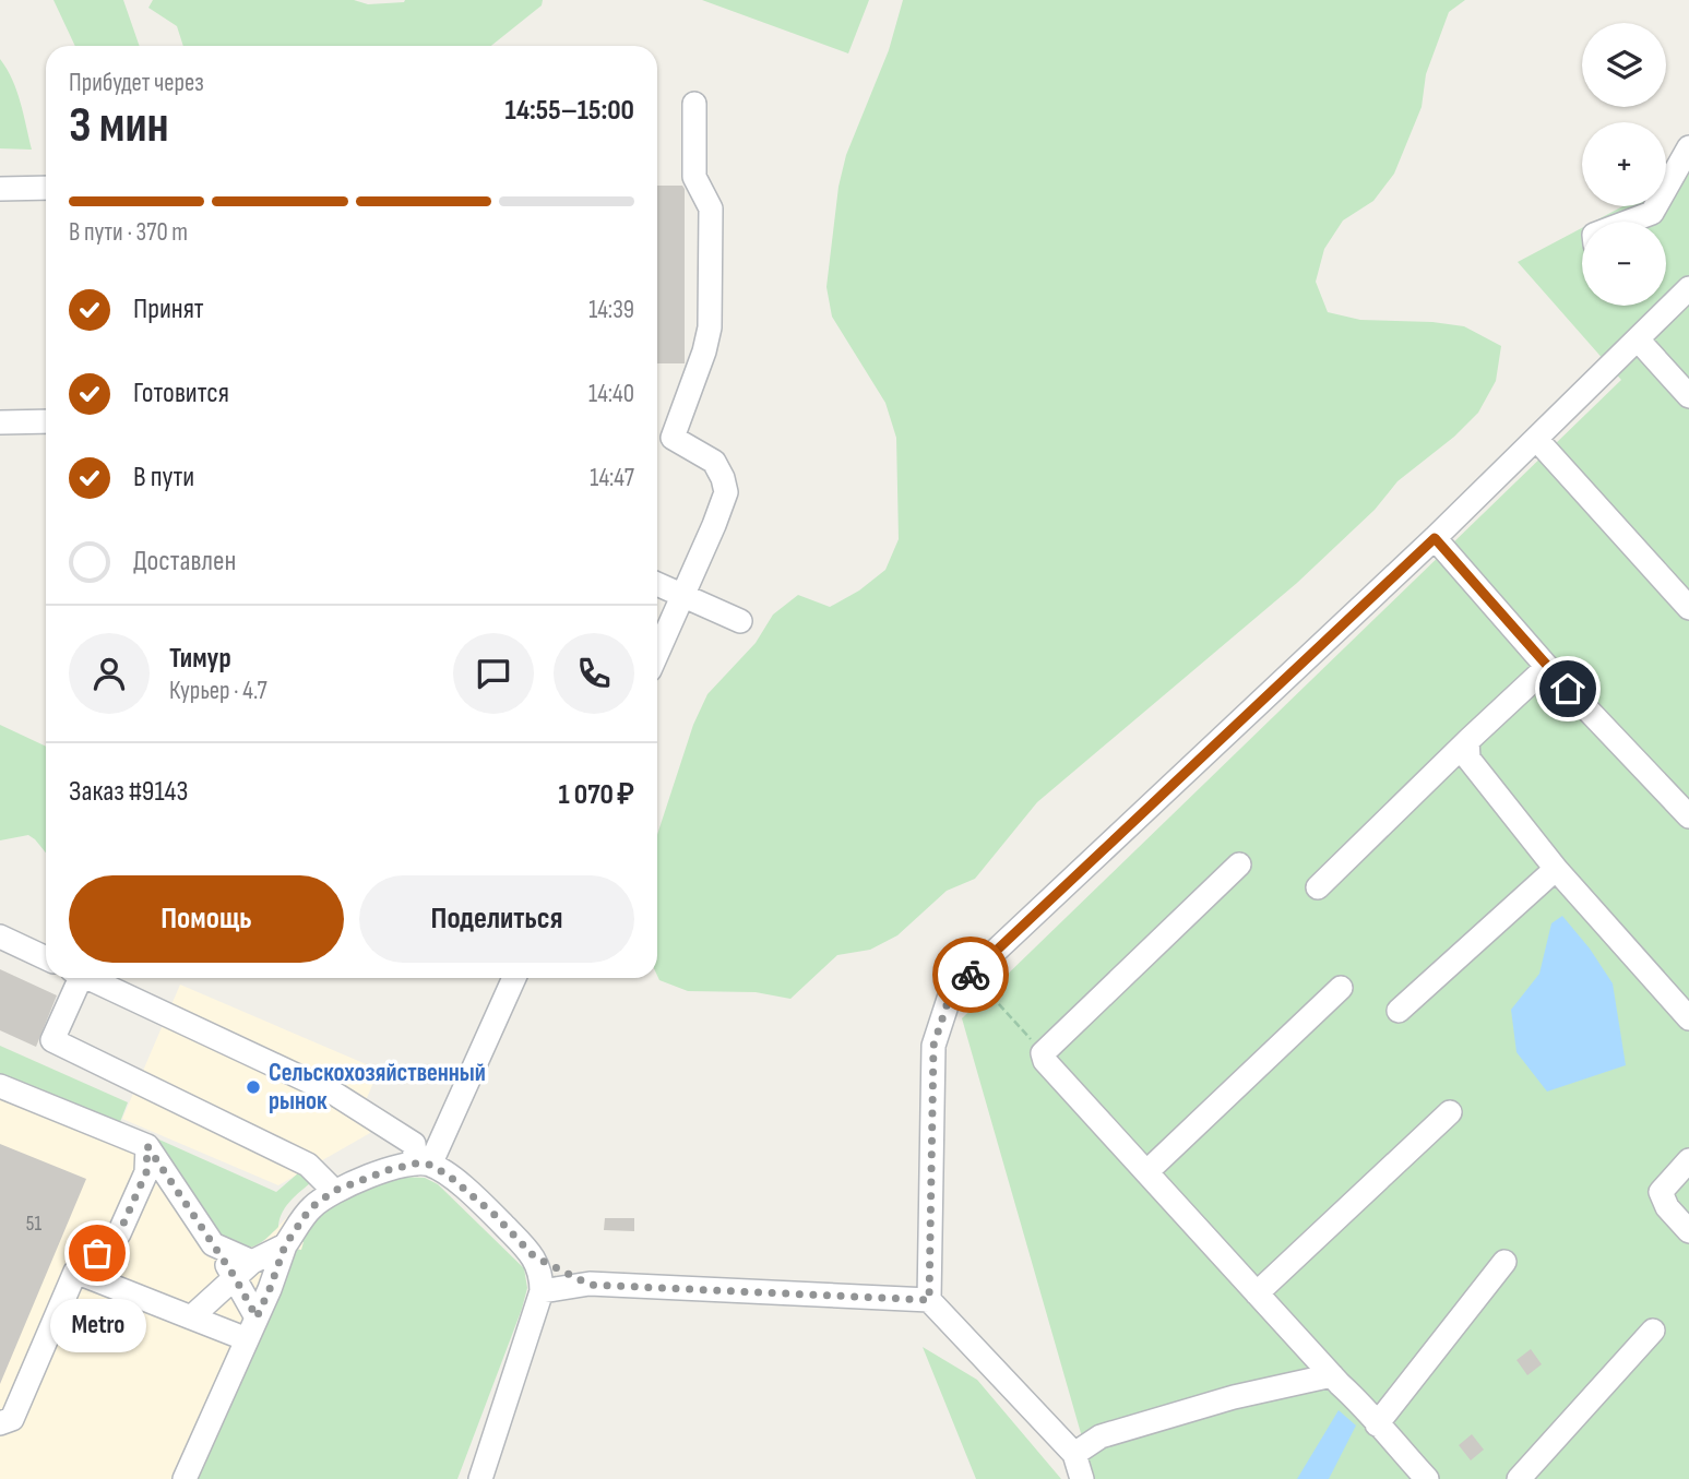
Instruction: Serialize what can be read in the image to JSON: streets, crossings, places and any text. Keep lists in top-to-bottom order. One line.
{"places":["Сельскохозяйственный рынок","Metro"],"house_numbers":["51"],"page":{"map_buttons":["+","−"],"heading":["3 мин","Прибудет через","14:55–15:00"],"panel":["Тимур","Курьер · 4.7","Заказ #9143","1 070 ₽"],"bar":"В пути · 370 m","list":[["Принят","14:39"],["Готовится","14:40"],["В пути","14:47"],"Доставлен"],"buttons":["Помощь","Поделиться"],"bubble":"Metro"}}
